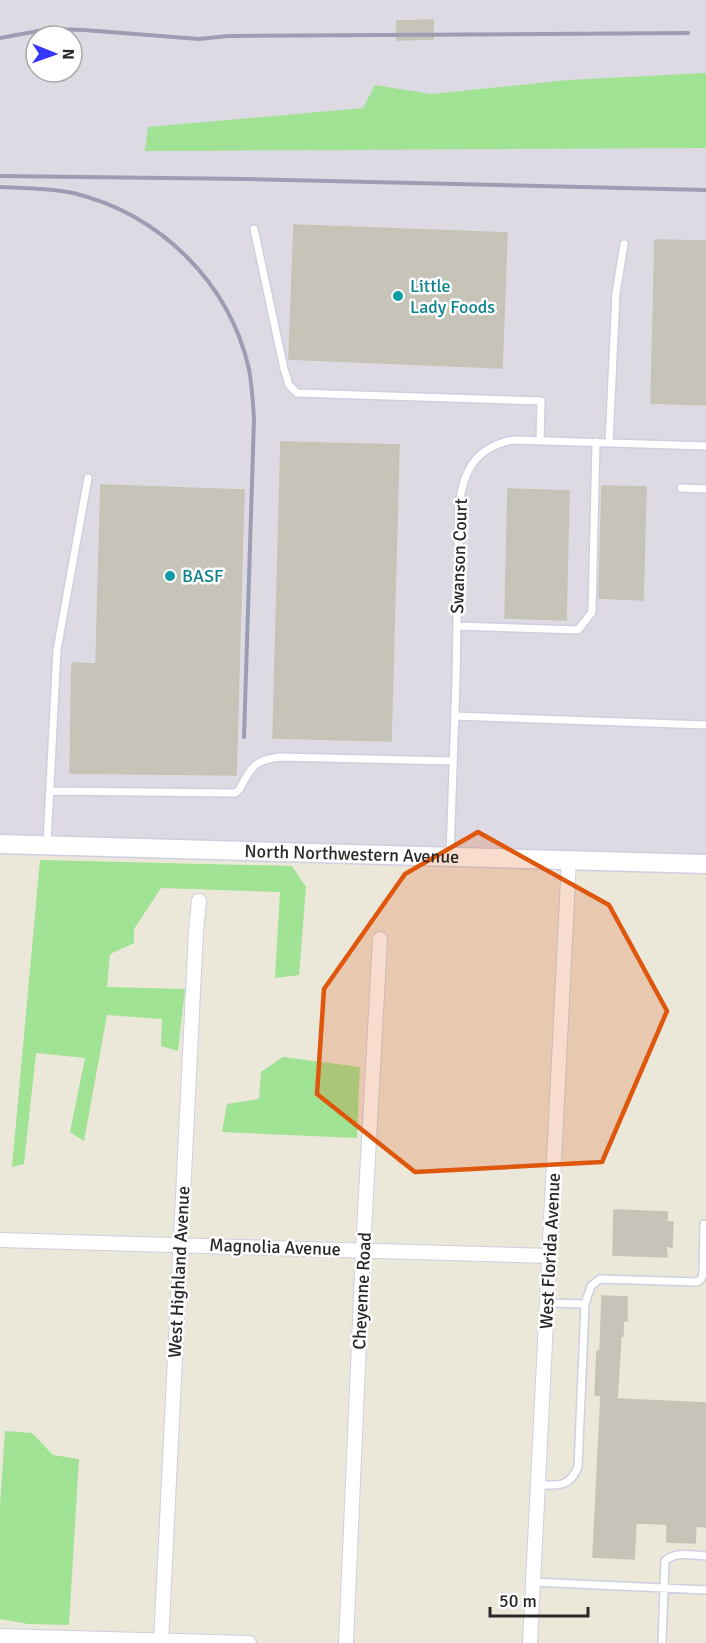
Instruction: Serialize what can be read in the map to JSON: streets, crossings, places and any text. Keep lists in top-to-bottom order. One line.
{"streets":{"street":["North Northwestern Avenue","Magnolia Avenue","West Florida Avenue","West Highland Avenue","Cheyenne Road"],"lane":["Swanson Court"]},"crossings":[["Swanson Court","North Northwestern Avenue"],["North Northwestern Avenue","West Florida Avenue"],["Magnolia Avenue","West Florida Avenue"],["Magnolia Avenue","West Highland Avenue"],["Magnolia Avenue","Cheyenne Road"]],"places":["Little Lady Foods","BASF"],"scale_bar":"50 m","north":"right"}
